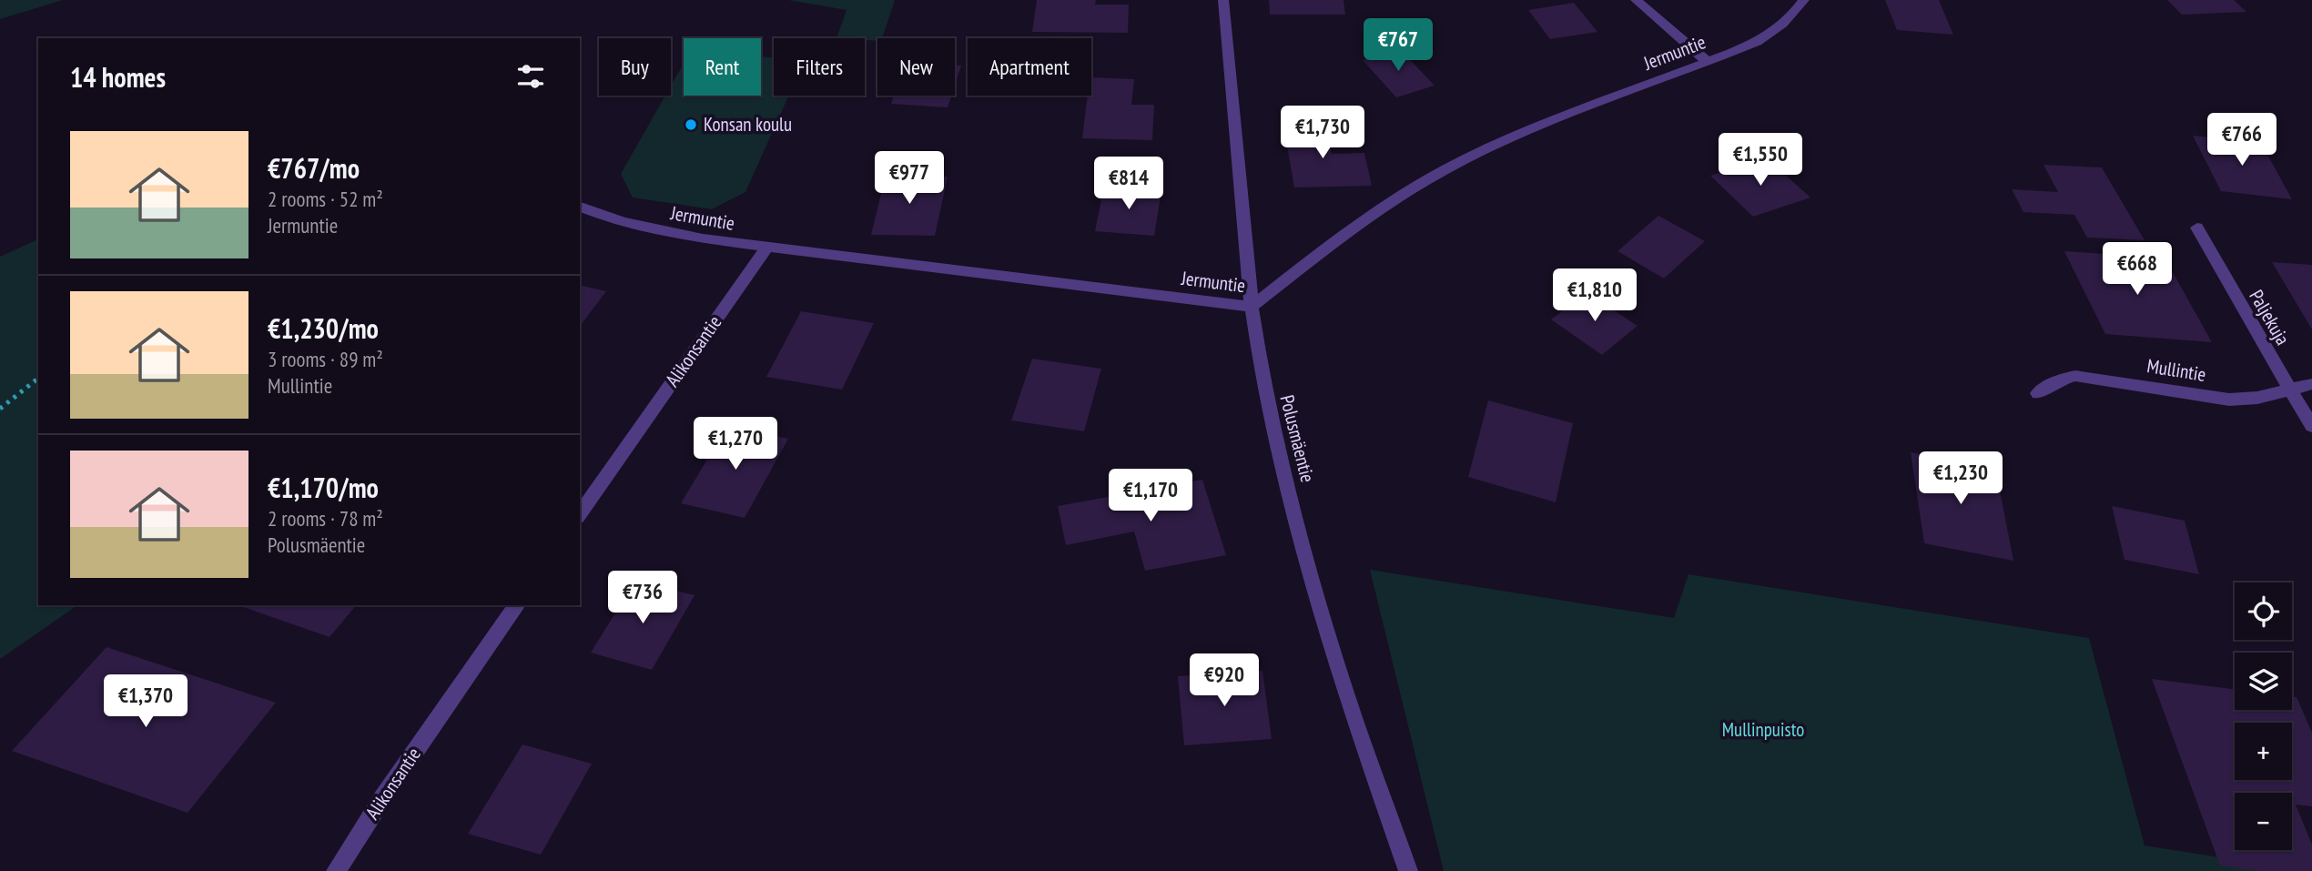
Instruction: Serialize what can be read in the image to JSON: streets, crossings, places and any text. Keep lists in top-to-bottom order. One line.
{"streets":{"street":["Jermuntie","Paljekuja","Alikonsantie","Mullintie","Polusmäentie"]},"crossings":[["Jermuntie","Alikonsantie"],["Jermuntie","Polusmäentie"],["Paljekuja","Mullintie"]],"parks":["Mullinpuisto"],"places":["Konsan koulu"],"page":{"price":["€767","€1,730","€766","€1,550","€977","€814","€668","€1,810","€1,270","€1,230","€1,170","€736","€920","€1,370"],"chip":["Buy","Rent","Filters","New","Apartment"],"heading":"14 homes","list":[{"name":"€767/mo","note":"2 rooms · 52 m² · Jermuntie"},{"name":"€1,230/mo","note":"3 rooms · 89 m² · Mullintie"},{"name":"€1,170/mo","note":"2 rooms · 78 m² · Polusmäentie"}],"map_buttons":["+","−"]}}
